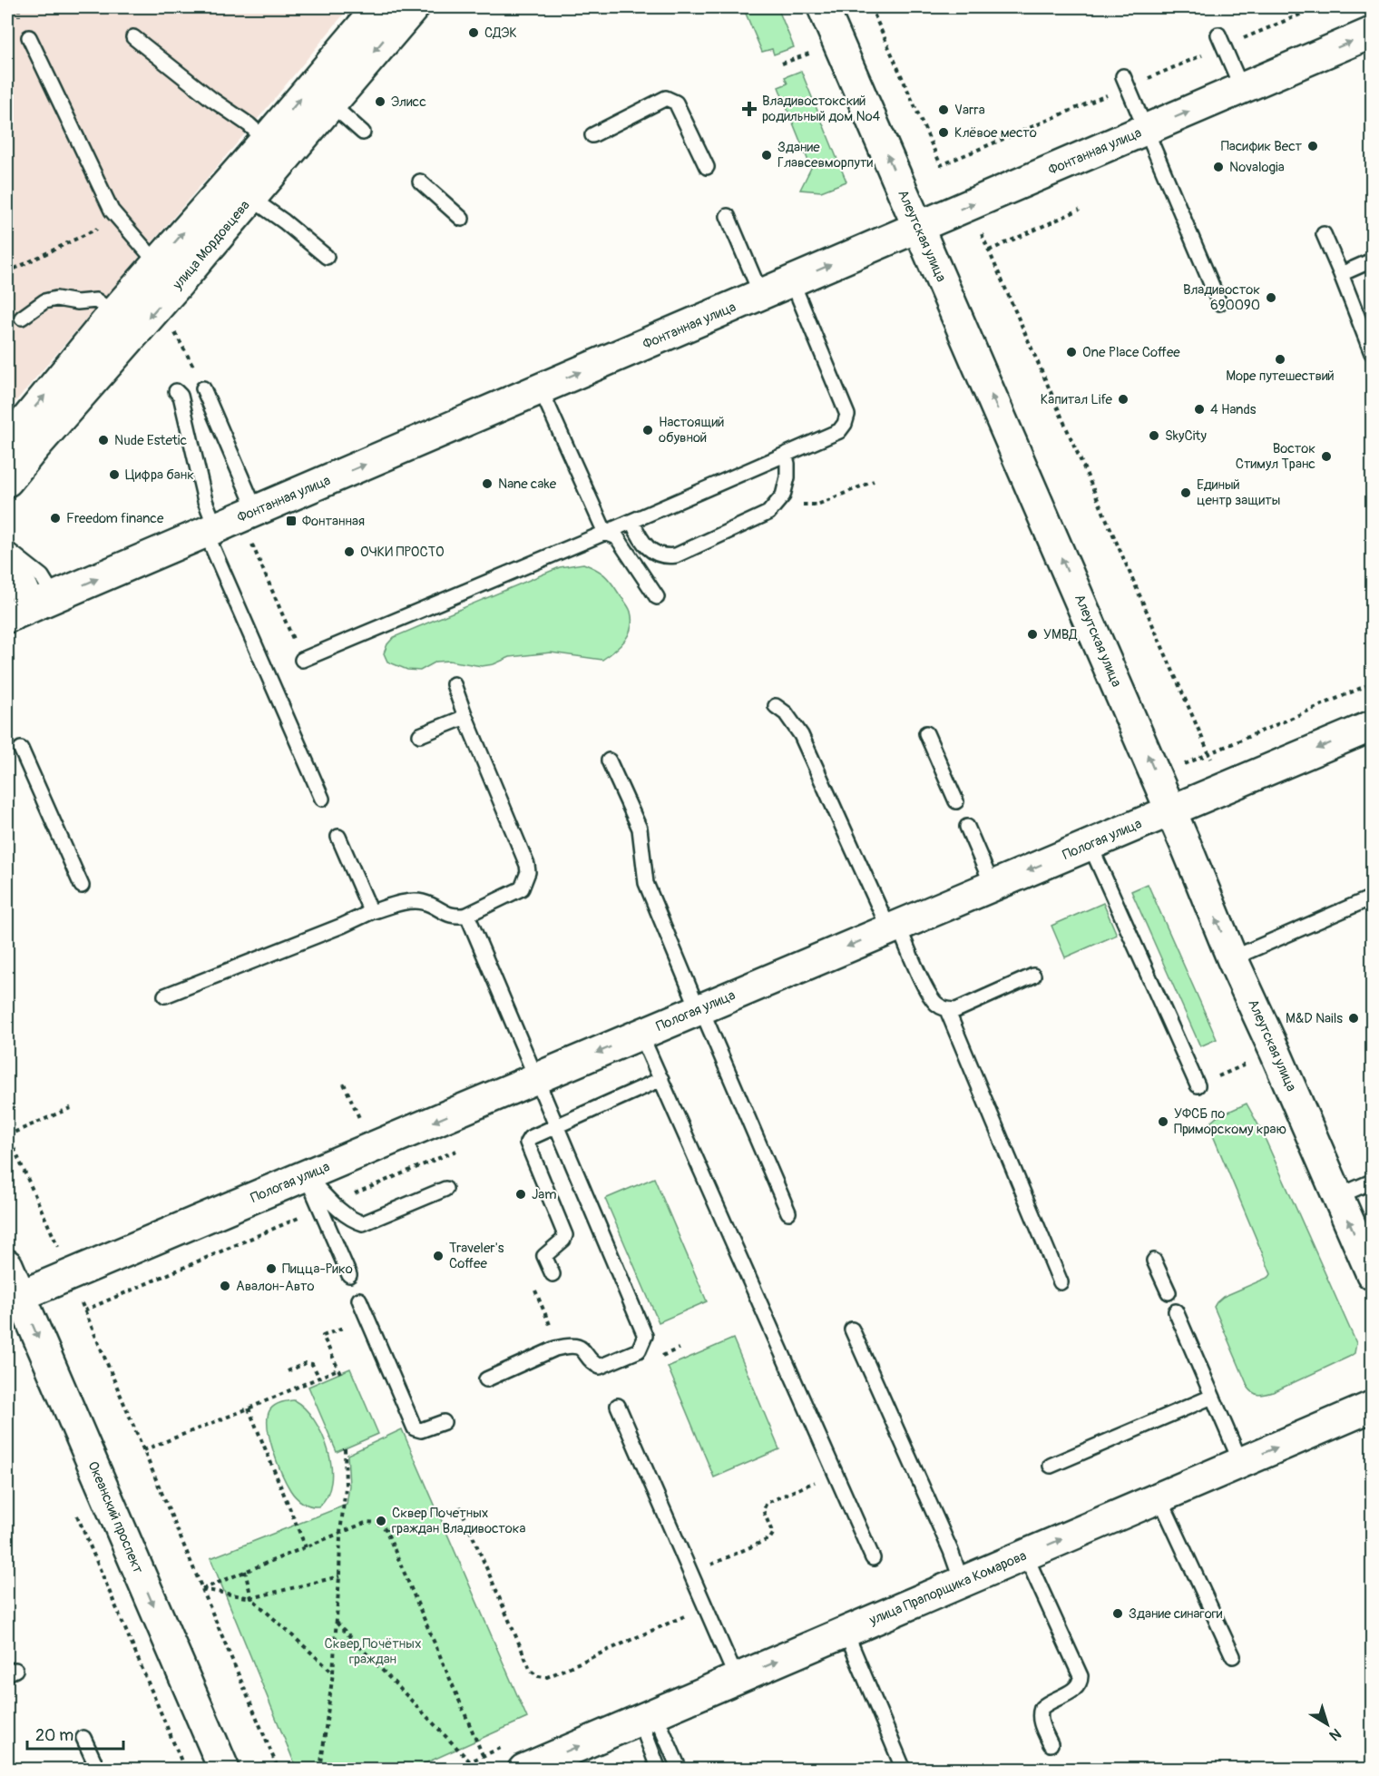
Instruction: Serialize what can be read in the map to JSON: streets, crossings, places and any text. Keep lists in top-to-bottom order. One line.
{"streets":{"main road":["Фонтанная улица","Алеутская улица","улица Мордовцева","Пологая улица","Океанский проспект","улица Прапорщика Комарова"]},"crossings":[["Фонтанная улица","Алеутская улица"],["Алеутская улица","Пологая улица"],["Пологая улица","Океанский проспект"]],"one_way":["Фонтанная улица","Алеутская улица","Пологая улица","Океанский проспект","улица Прапорщика Комарова"],"parks":["Сквер Почётных граждан"],"places":{"other":["СДЭК","Элисс","Varra","Клёвое место","Пасифик Вест","Здание Главсевморпути","Novalogia","Владивосток 690090","One Place Coffee","Море путешествий","Капитал Life","4 Hands","Настоящий обувной","SkyCity","Nude Estetic","Восток Стимул Транс","Цифра банк","Nane cake","Единый центр защиты","Freedom finance","ОЧКИ ПРОСТО","УМВД","M&D Nails","УФСБ по Приморскому краю","Jam","Traveler's Coffee","Пицца-Рико","Авалон-Авто","Сквер Почетных граждан Владивостока","Здание синагоги"],"health":["Владивостокский родильный дом №4"],"transit":["Фонтанная"]},"scale_bar":"20 m","north":"bottom right"}
